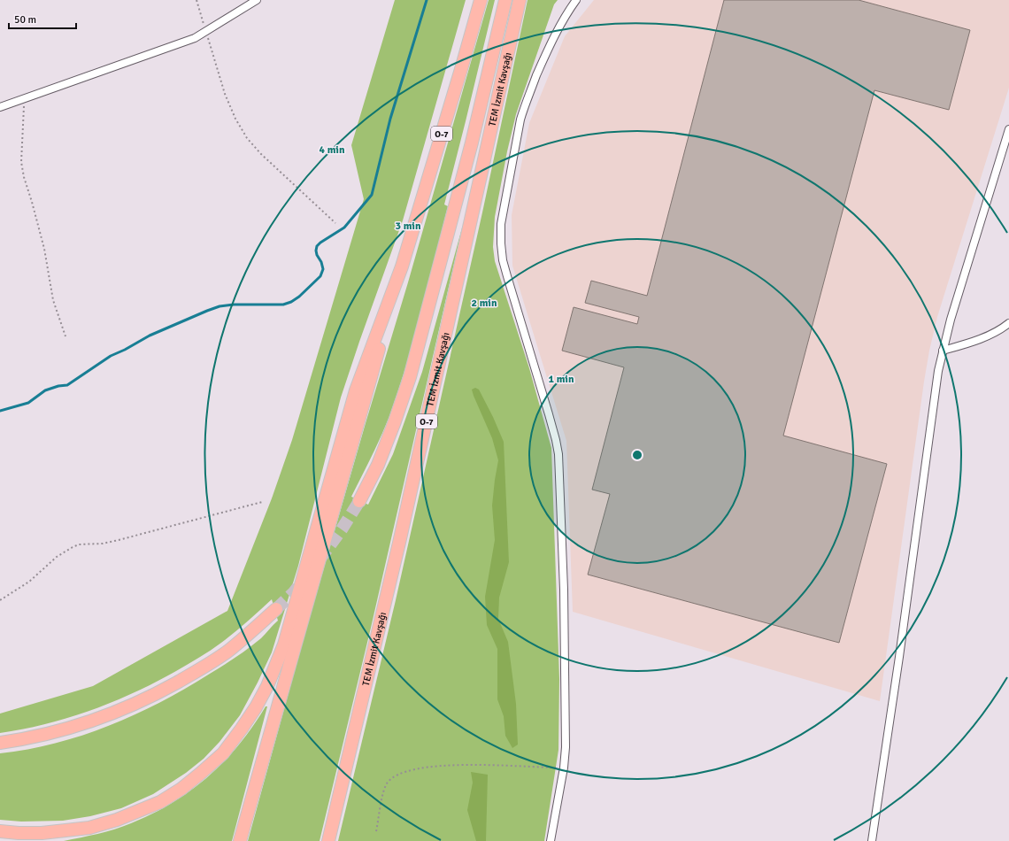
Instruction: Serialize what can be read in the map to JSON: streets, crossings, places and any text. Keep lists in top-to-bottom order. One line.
{"streets":{"highway":["TEM İzmit Kavşağı","O-7"]},"scale_bar":"50 m","rings":["4 min","3 min","2 min","1 min"]}
